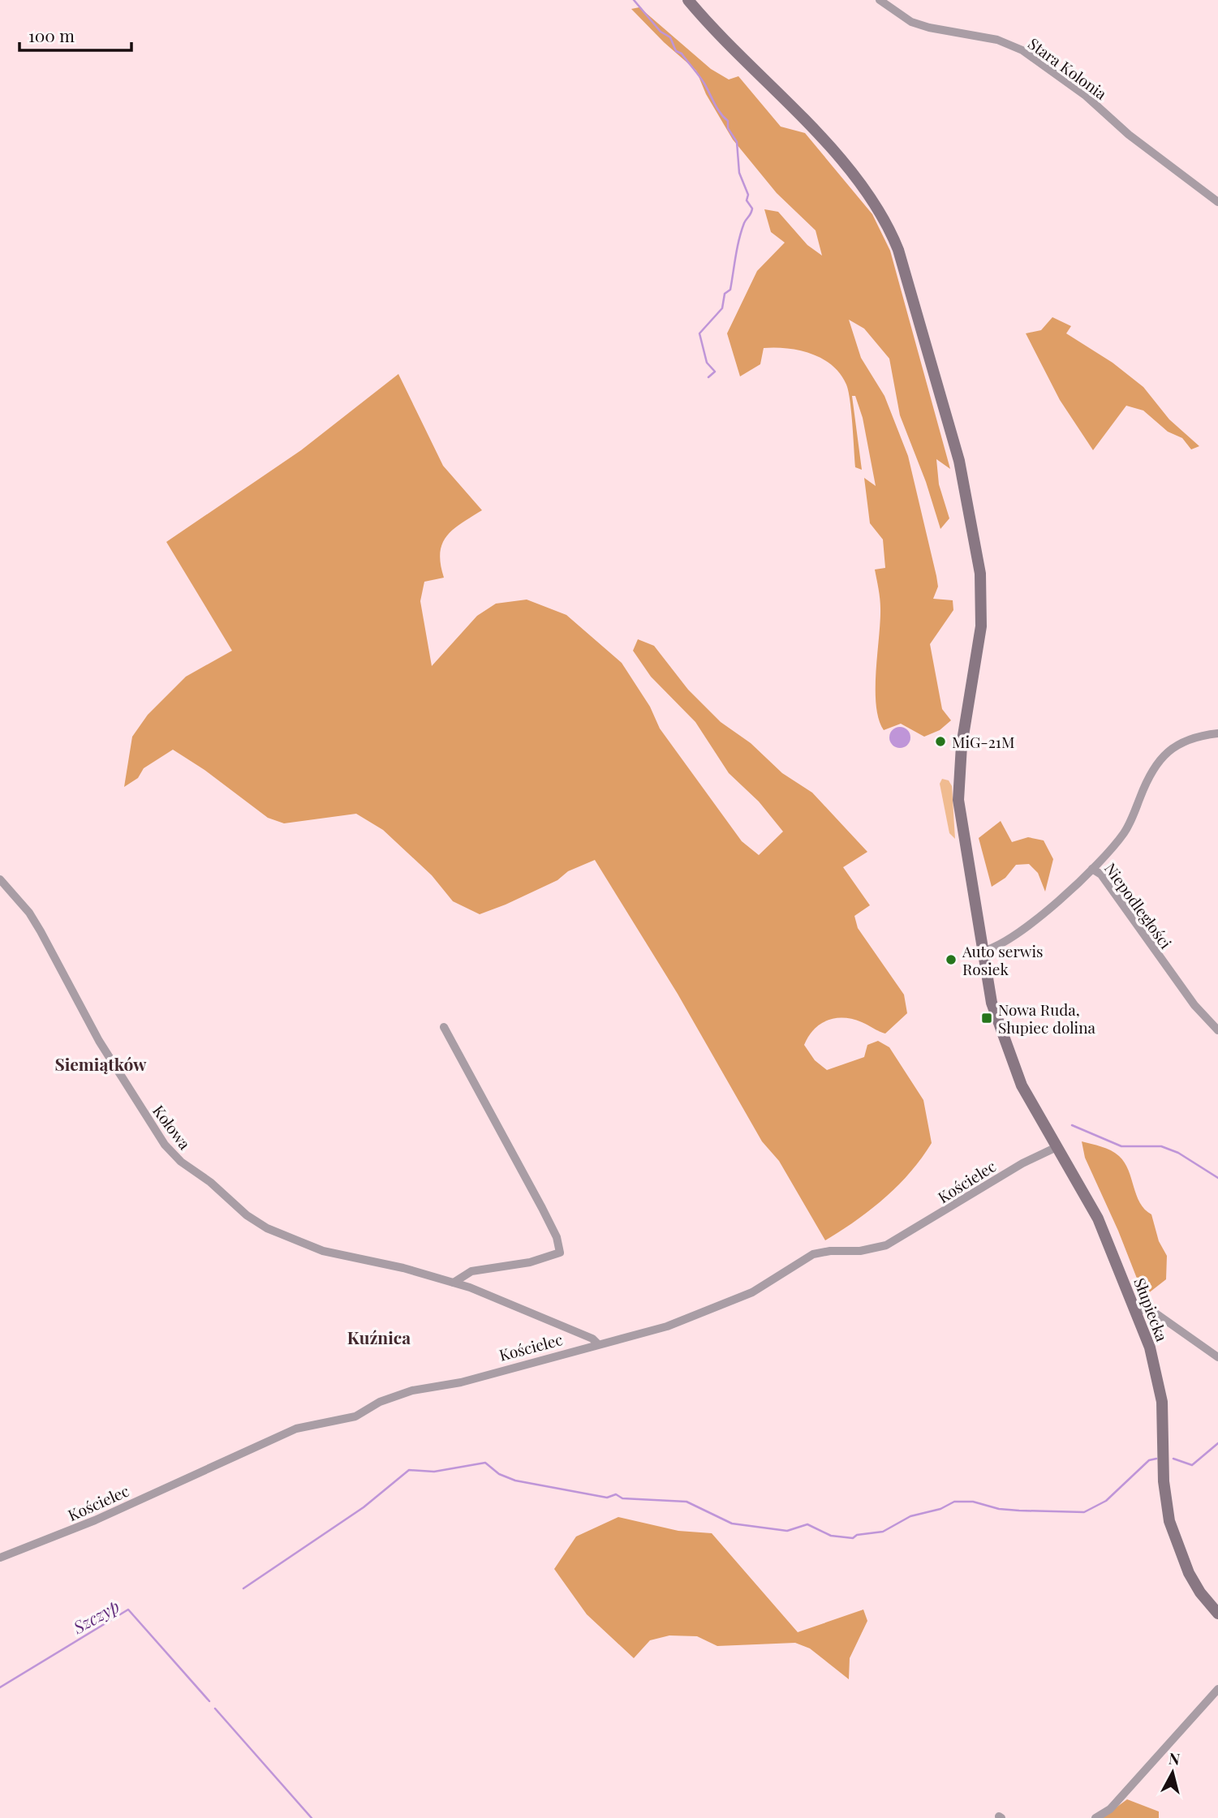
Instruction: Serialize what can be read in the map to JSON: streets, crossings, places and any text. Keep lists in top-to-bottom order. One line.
{"streets":{"main road":["Słupiecka"],"street":["Stara Kolonia","Niepodległości","Kołowa","Kościelec"]},"crossings":[["Kołowa","Kościelec"],["Kościelec","Słupiecka"]],"districts":["Siemiątków","Kuźnica"],"water":["Szczyp"],"places":{"other":["MiG-21M","Auto serwis Rosiek"],"transit":["Nowa Ruda, Słupiec dolina"]},"scale_bar":"100 m","north":"top"}
